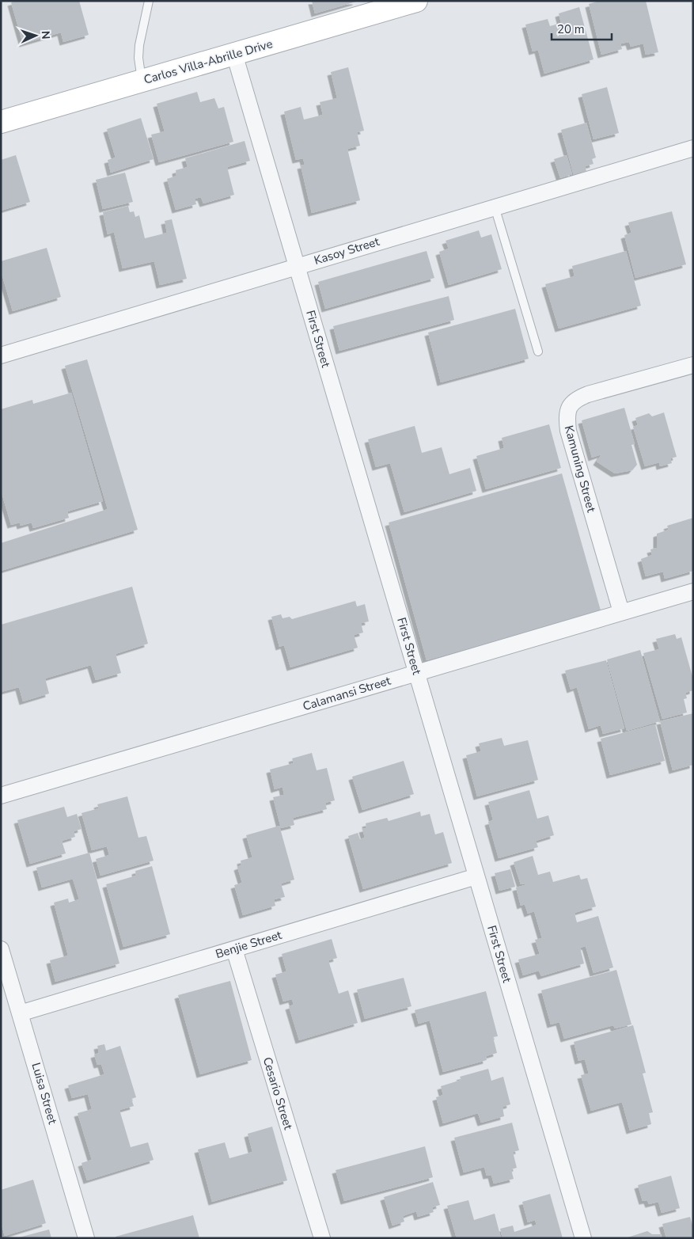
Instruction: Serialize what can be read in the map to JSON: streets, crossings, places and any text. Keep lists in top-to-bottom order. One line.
{"streets":{"main road":["Carlos Villa-Abrille Drive"],"street":["Kasoy Street","First Street","Kamuning Street","Calamansi Street","Benjie Street","Luisa Street","Cesario Street"]},"crossings":[["Carlos Villa-Abrille Drive","First Street"],["Kasoy Street","First Street"],["First Street","Calamansi Street"],["First Street","Benjie Street"],["Kamuning Street","Calamansi Street"],["Benjie Street","Luisa Street"],["Benjie Street","Cesario Street"]],"scale_bar":"20 m","north":"right"}
